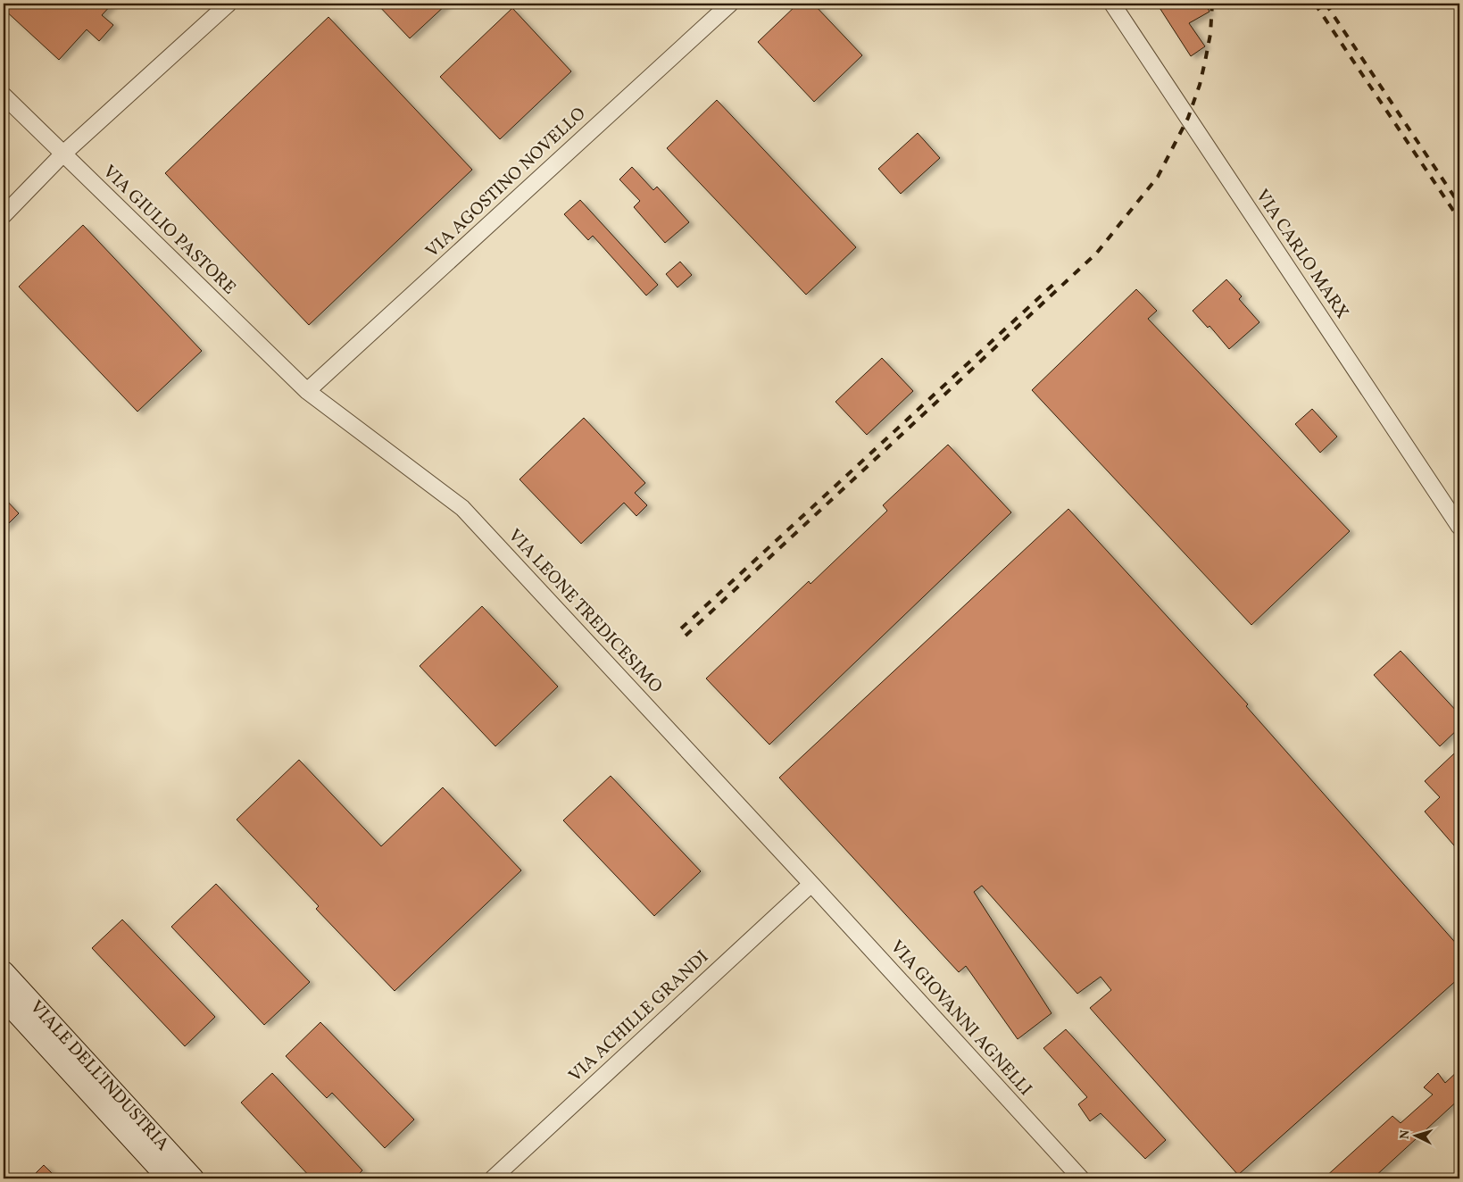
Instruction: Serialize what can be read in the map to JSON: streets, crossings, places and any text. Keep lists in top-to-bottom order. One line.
{"streets":{"main road":["VIALE DELL'INDUSTRIA"],"street":["VIA AGOSTINO NOVELLO","VIA GIULIO PASTORE","VIA CARLO MARX","VIA LEONE TREDICESIMO","VIA ACHILLE GRANDI","VIA GIOVANNI AGNELLI"]},"crossings":[["VIA AGOSTINO NOVELLO","VIA GIULIO PASTORE"],["VIA AGOSTINO NOVELLO","VIA LEONE TREDICESIMO"],["VIA GIULIO PASTORE","VIA LEONE TREDICESIMO"],["VIA LEONE TREDICESIMO","VIA ACHILLE GRANDI"],["VIA LEONE TREDICESIMO","VIA GIOVANNI AGNELLI"],["VIA ACHILLE GRANDI","VIA GIOVANNI AGNELLI"]],"north":"left"}
